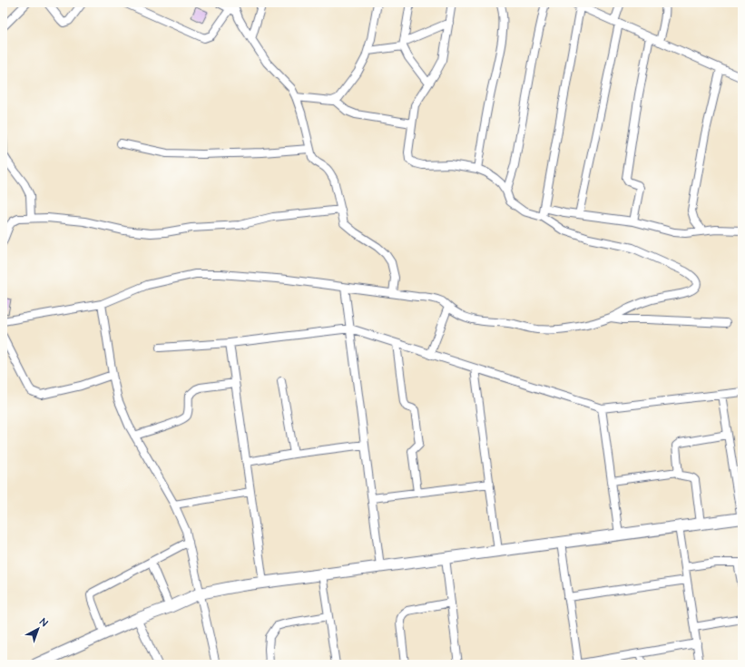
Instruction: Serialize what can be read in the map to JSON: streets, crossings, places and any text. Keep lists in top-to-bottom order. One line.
{"north":"top right"}
